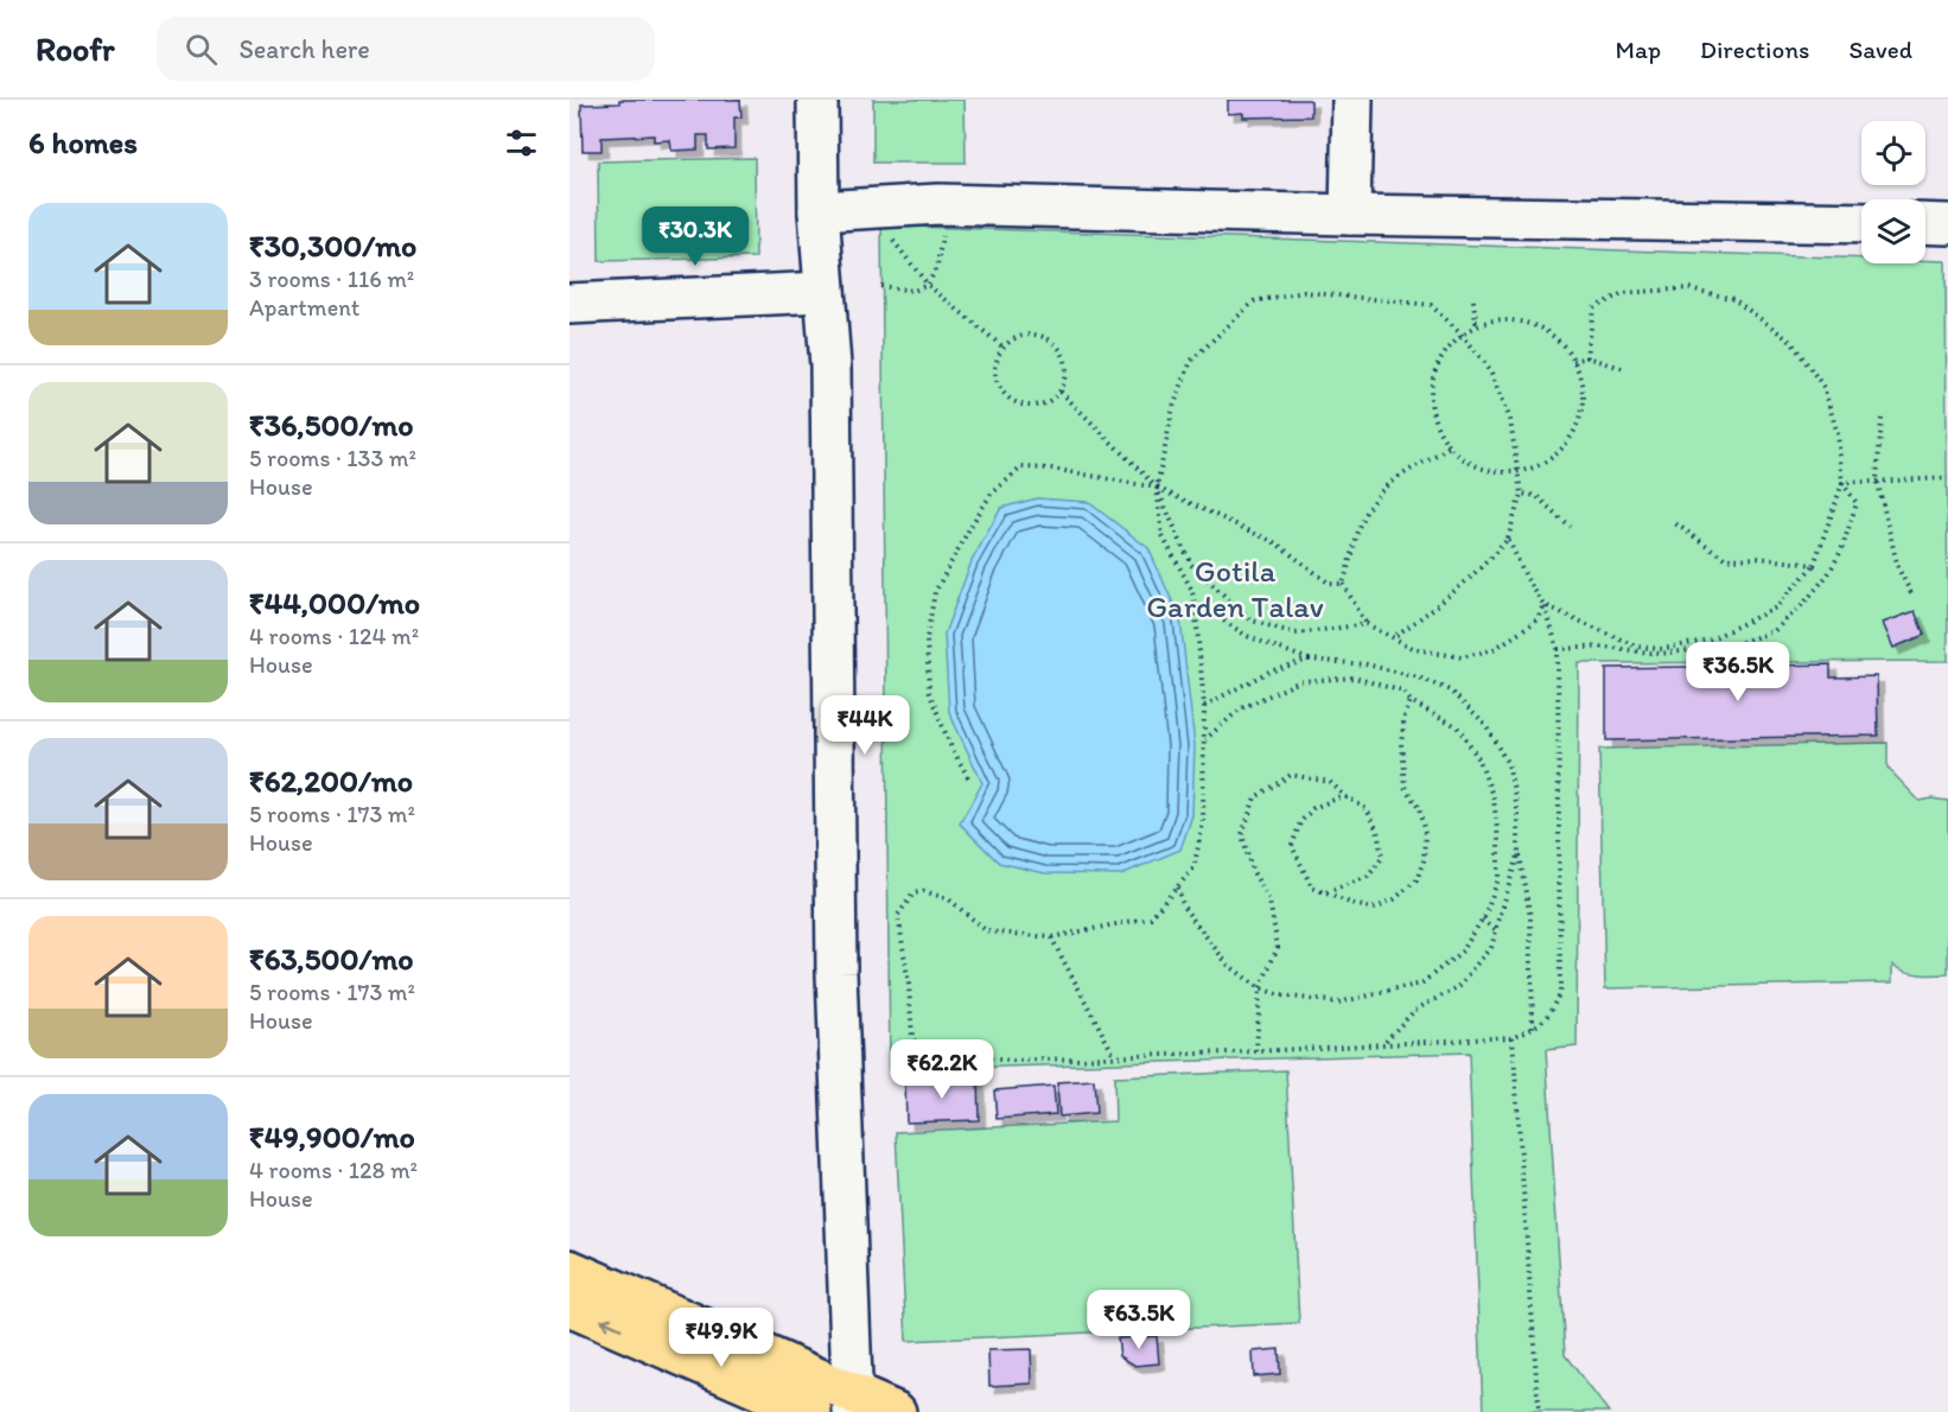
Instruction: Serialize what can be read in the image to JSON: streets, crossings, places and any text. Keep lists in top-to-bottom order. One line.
{"parks":["Gotila Garden Talav"],"page":{"header":"Roofr","search":"Search here","nav":["Map","Directions","Saved"],"heading":"6 homes","list":[{"name":"₹30,300/mo","note":"3 rooms · 116 m² · Apartment"},{"name":"₹36,500/mo","note":"5 rooms · 133 m² · House"},{"name":"₹44,000/mo","note":"4 rooms · 124 m² · House"},{"name":"₹62,200/mo","note":"5 rooms · 173 m² · House"},{"name":"₹63,500/mo","note":"5 rooms · 173 m² · House"},{"name":"₹49,900/mo","note":"4 rooms · 128 m² · House"}],"price":["₹30.3K","₹36.5K","₹44K","₹62.2K","₹63.5K","₹49.9K"]}}
